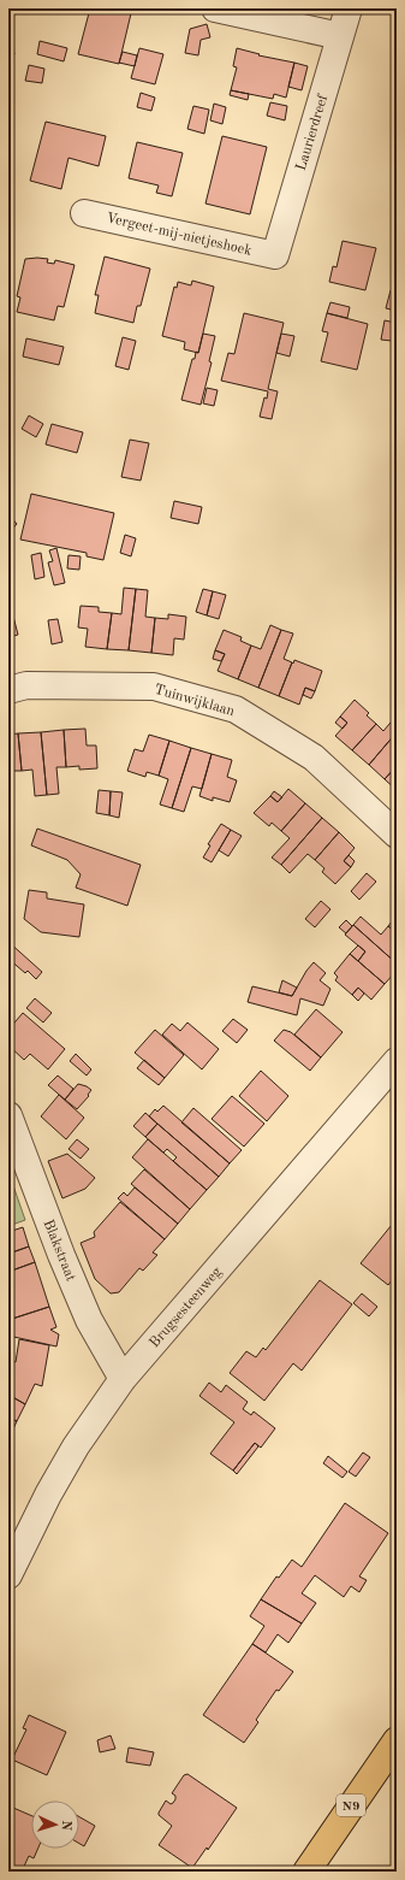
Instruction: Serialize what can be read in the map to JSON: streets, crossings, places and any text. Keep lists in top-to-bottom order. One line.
{"streets":{"main road":["N9"],"street":["Laurierdreef","Vergeet-mij-nietjeshoek","Tuinwijklaan","Blakstraat","Brugsesteenweg"]},"crossings":[["Laurierdreef","Vergeet-mij-nietjeshoek"],["Blakstraat","Brugsesteenweg"]],"north":"right"}
